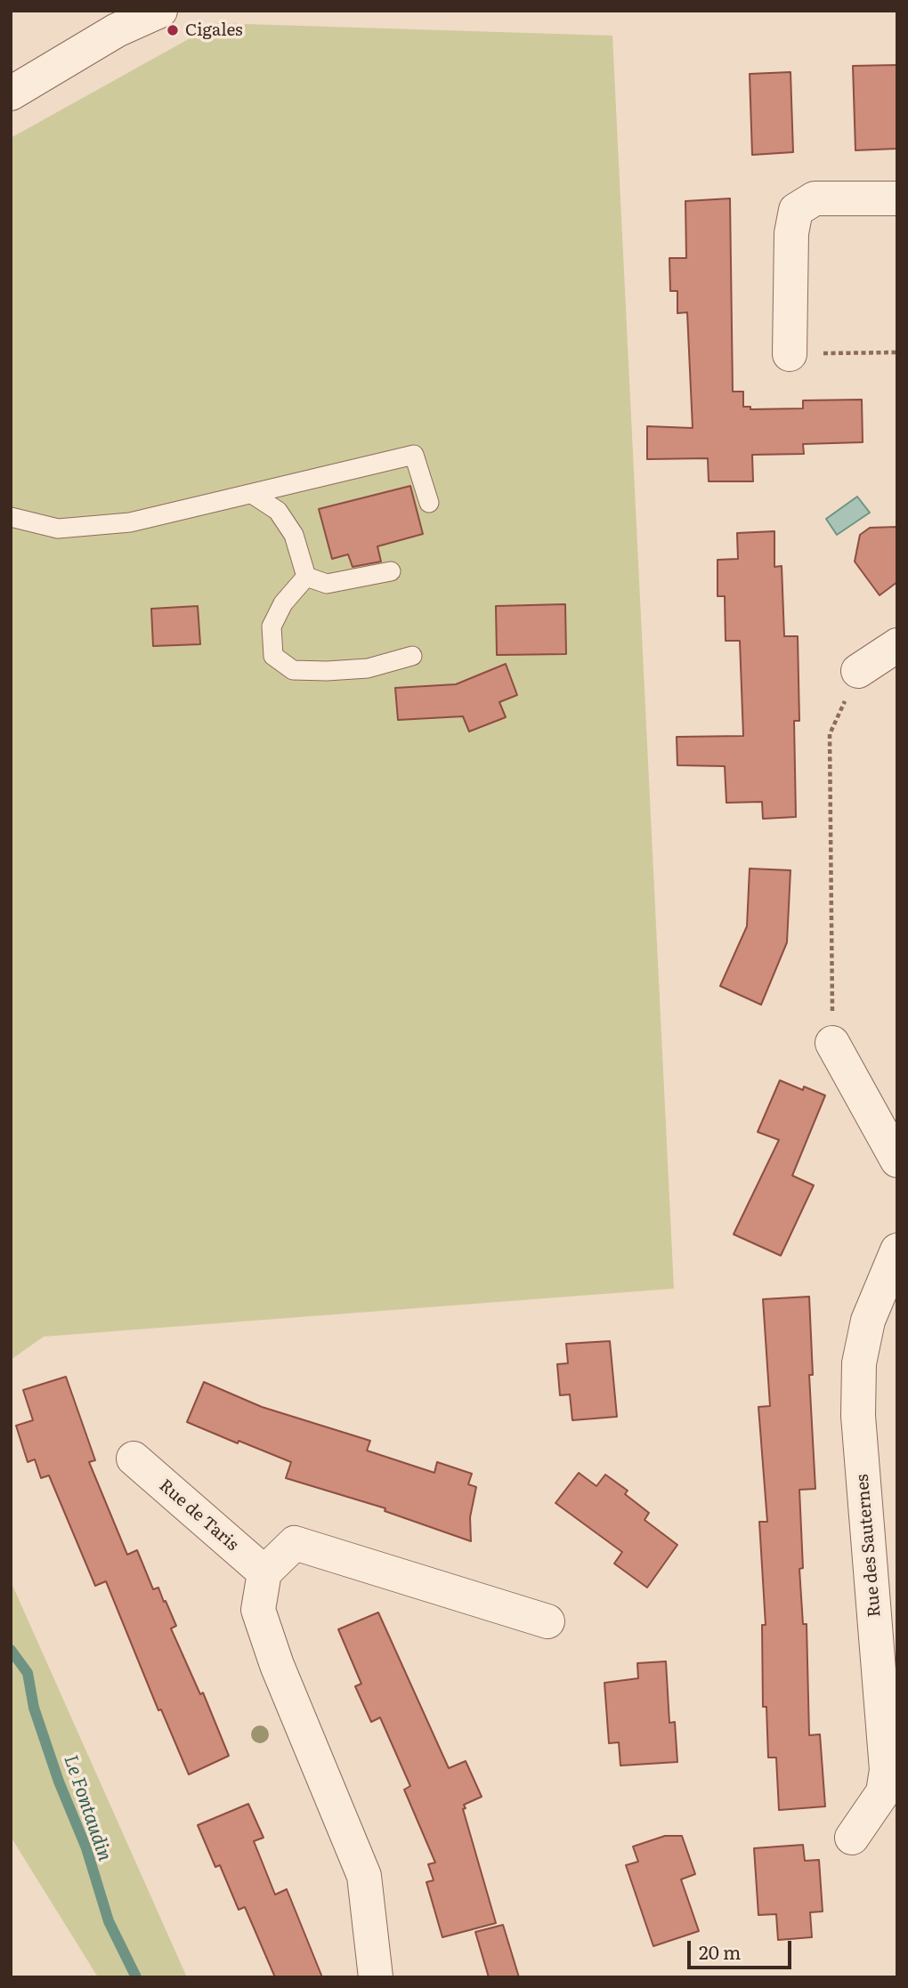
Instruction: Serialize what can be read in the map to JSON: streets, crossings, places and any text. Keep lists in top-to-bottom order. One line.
{"streets":{"street":["Rue de Taris","Rue des Sauternes"]},"water":["Le Fontaudin"],"places":["Cigales"],"scale_bar":"20 m"}
